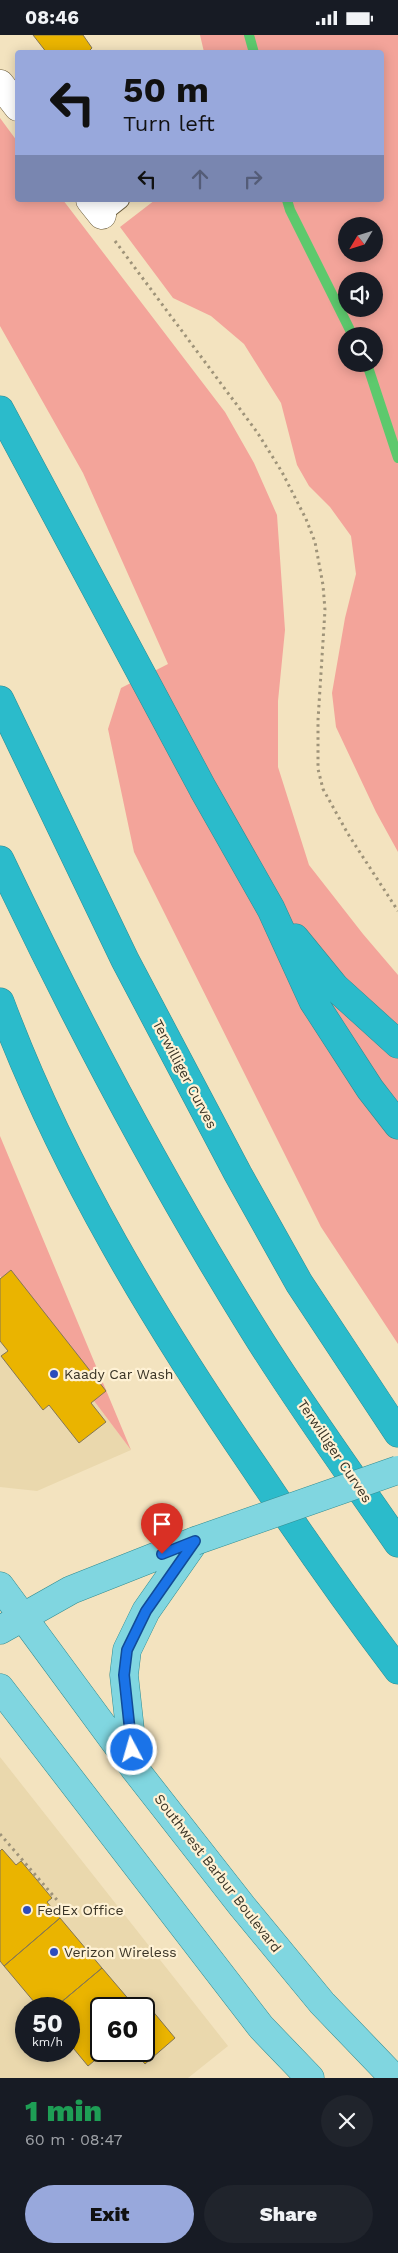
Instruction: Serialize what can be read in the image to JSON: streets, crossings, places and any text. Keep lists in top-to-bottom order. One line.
{"streets":{"highway":["Terwilliger Curves"],"main road":["Southwest Barbur Boulevard"]},"places":["Kaady Car Wash","FedEx Office","Verizon Wireless"],"north":"bottom left","page":{"status":"08:46","turn":["50 m","Turn left"],"speed":"50 km/h","limit":"60","heading":["1 min","60 m · 08:47"],"buttons":["Exit","Share"]}}
